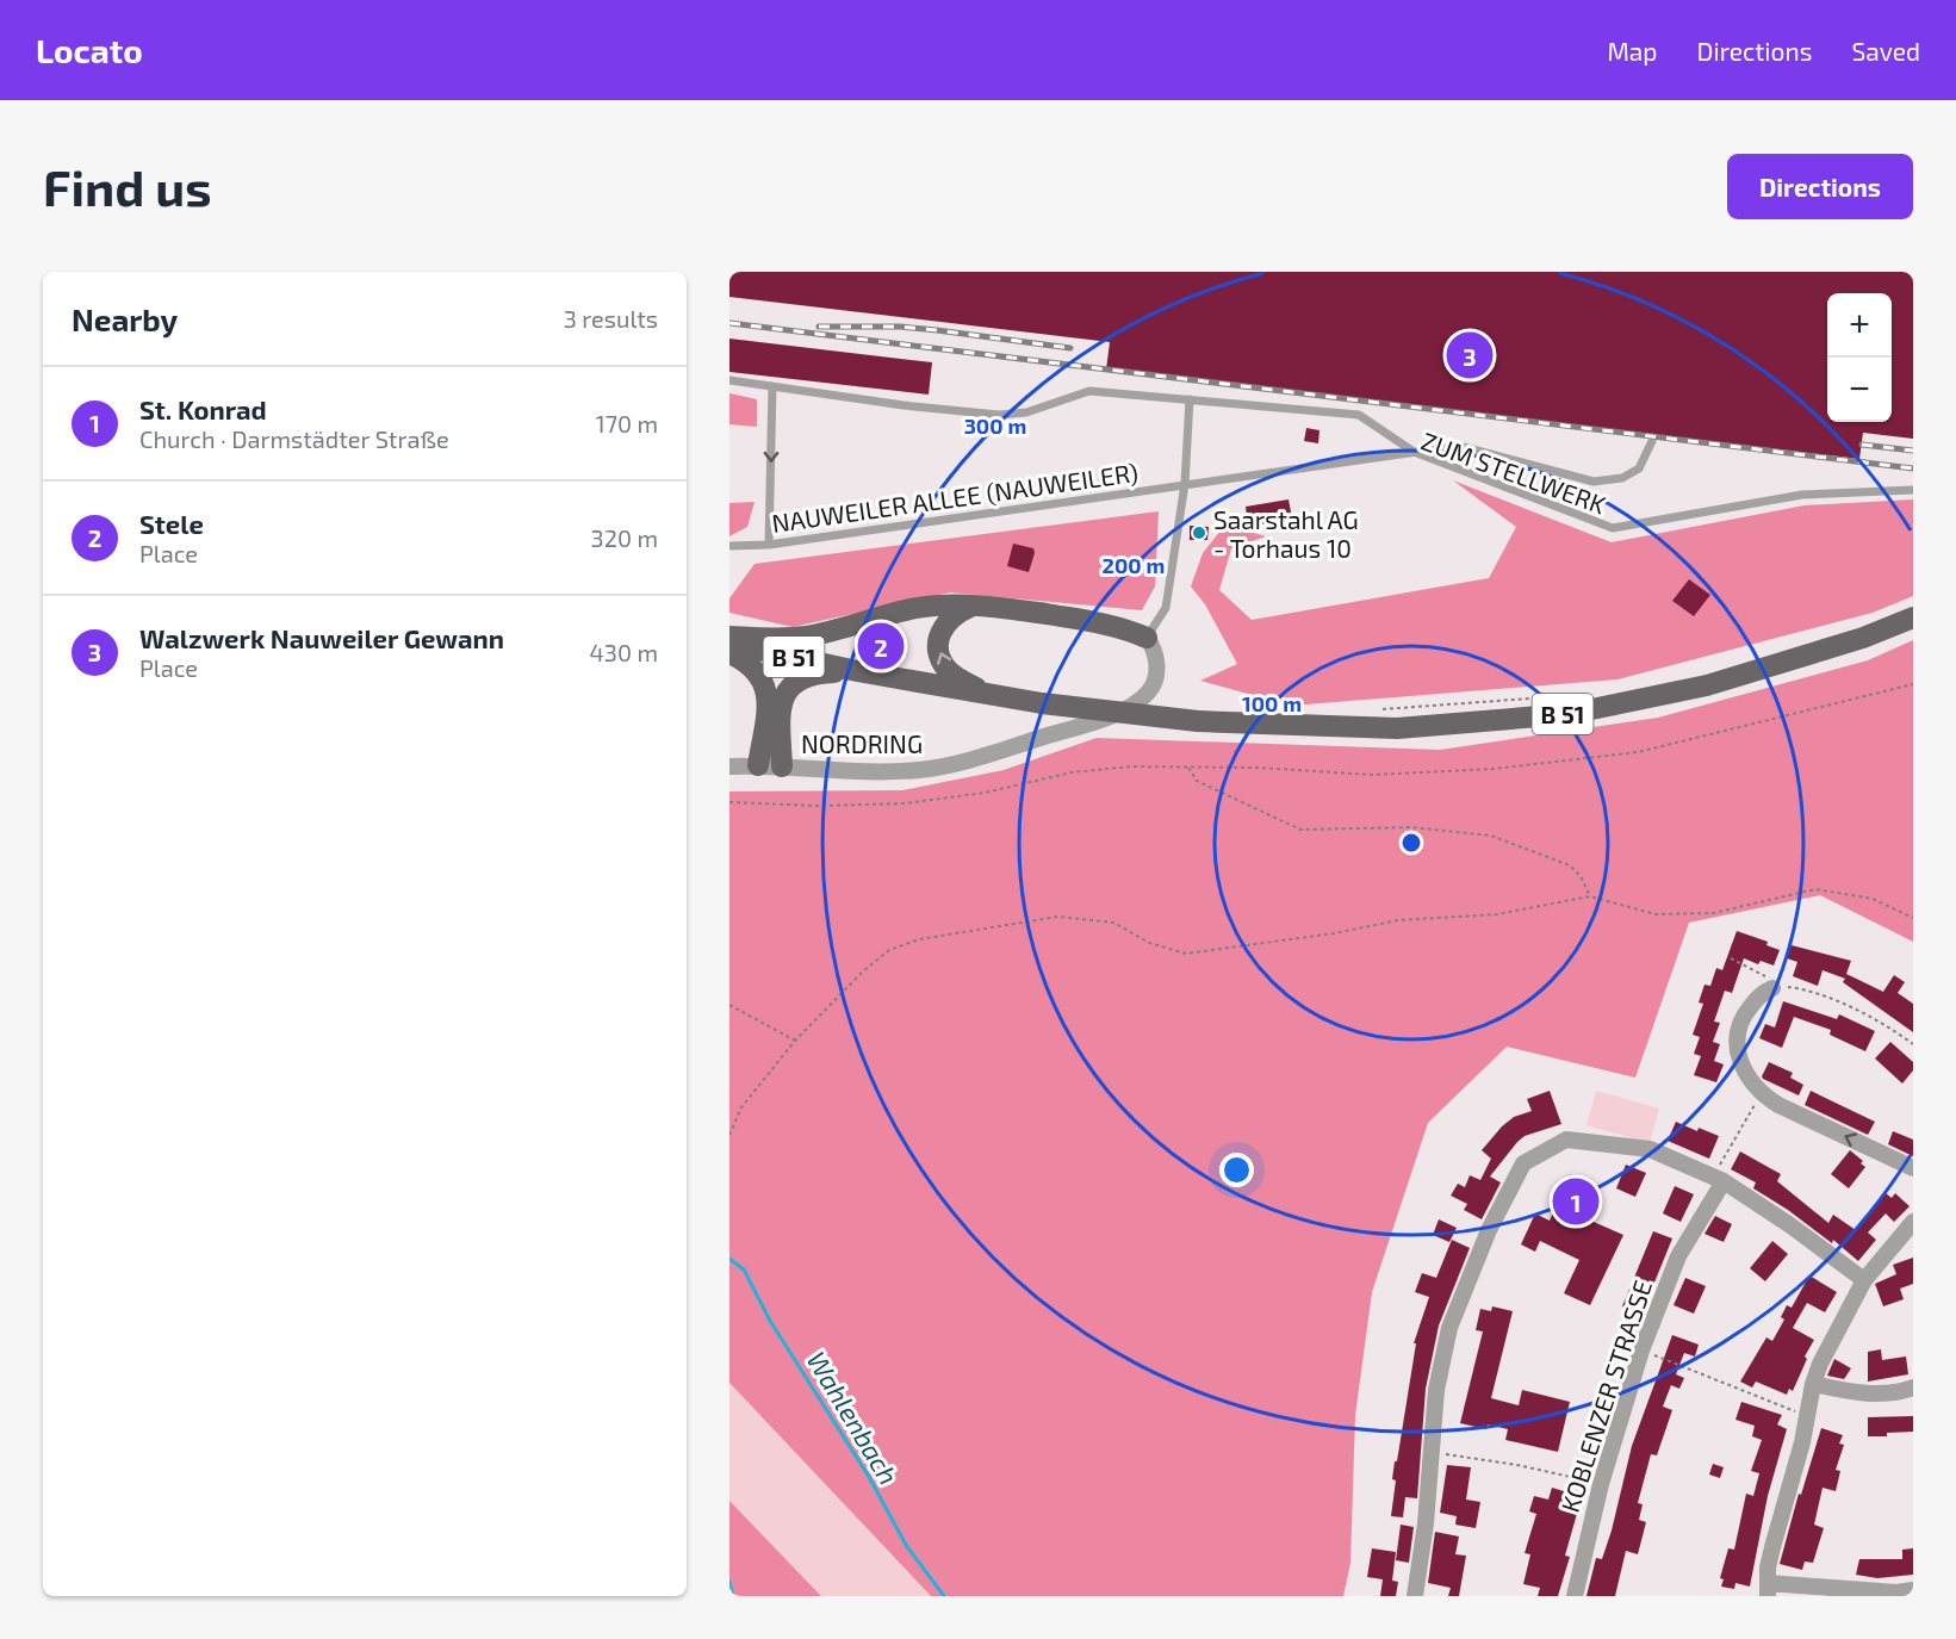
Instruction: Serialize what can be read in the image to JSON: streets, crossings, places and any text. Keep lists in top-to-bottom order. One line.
{"streets":{"main road":["B 51"],"street":["NORDRING","KOBLENZER STRASSE"],"lane":["ZUM STELLWERK","NAUWEILER ALLEE (NAUWEILER)"]},"crossings":[["ZUM STELLWERK","NAUWEILER ALLEE (NAUWEILER)"]],"water":["Wahlenbach"],"places":["Saarstahl AG - Torhaus 10"],"page":{"header":"Locato","nav":["Map","Directions","Saved"],"buttons":"Directions","title":"Find us","heading":["Nearby","3 results"],"map_buttons":["+","−"],"pins":["3","2","1"],"list":[{"mark":"1","name":"St. Konrad","note":"Church · Darmstädter Straße","value":"170 m"},{"mark":"2","name":"Stele","note":"Place","value":"320 m"},{"mark":"3","name":"Walzwerk Nauweiler Gewann","note":"Place","value":"430 m"}]},"rings":["300 m","200 m","100 m"]}
